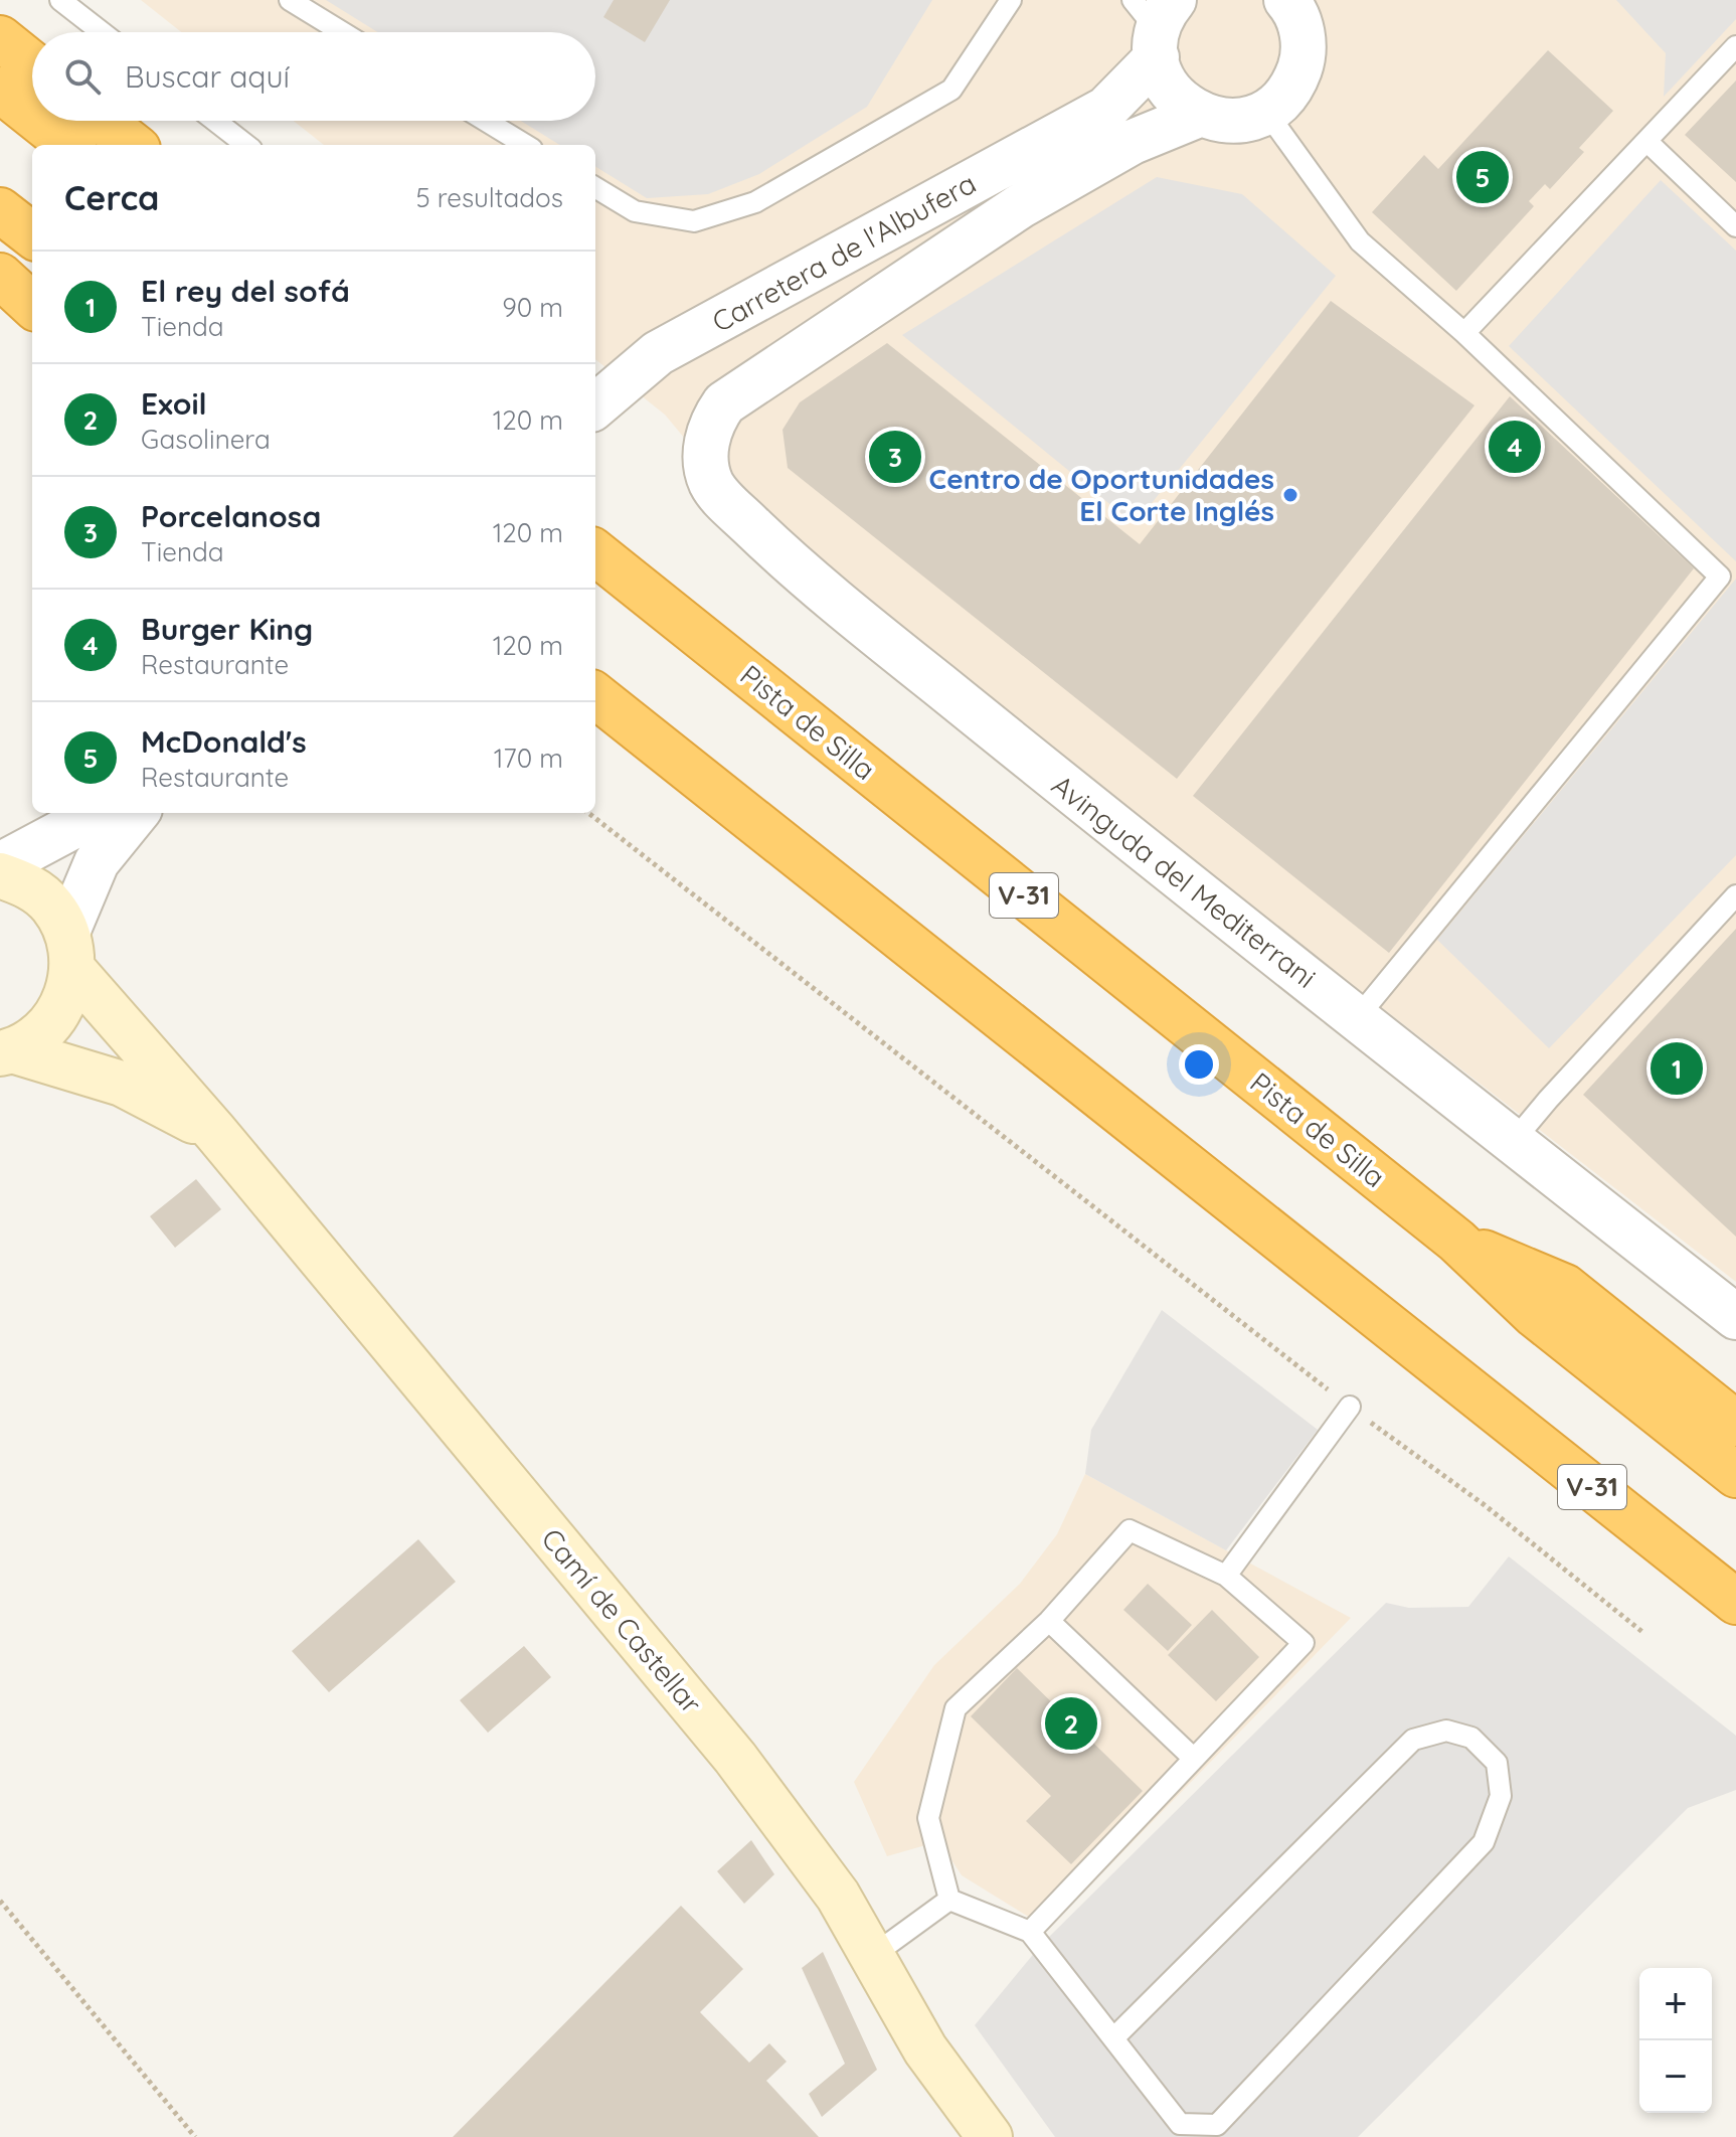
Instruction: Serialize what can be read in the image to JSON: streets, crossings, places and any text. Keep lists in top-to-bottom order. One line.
{"streets":{"highway":["Pista de Silla","V-31"],"main road":["Camí de Castellar"],"street":["Carretera de l'Albufera","Avinguda del Mediterrani"]},"places":["Centro de Oportunidades El Corte Inglés"],"page":{"search":"Buscar aquí","heading":["Cerca","5 resultados"],"pins":["5","4","3","1","2"],"list":[{"mark":"1","name":"El rey del sofá","note":"Tienda","value":"90 m"},{"mark":"2","name":"Exoil","note":"Gasolinera","value":"120 m"},{"mark":"3","name":"Porcelanosa","note":"Tienda","value":"120 m"},{"mark":"4","name":"Burger King","note":"Restaurante","value":"120 m"},{"mark":"5","name":"McDonald's","note":"Restaurante","value":"170 m"}],"map_buttons":["+","−"]}}
